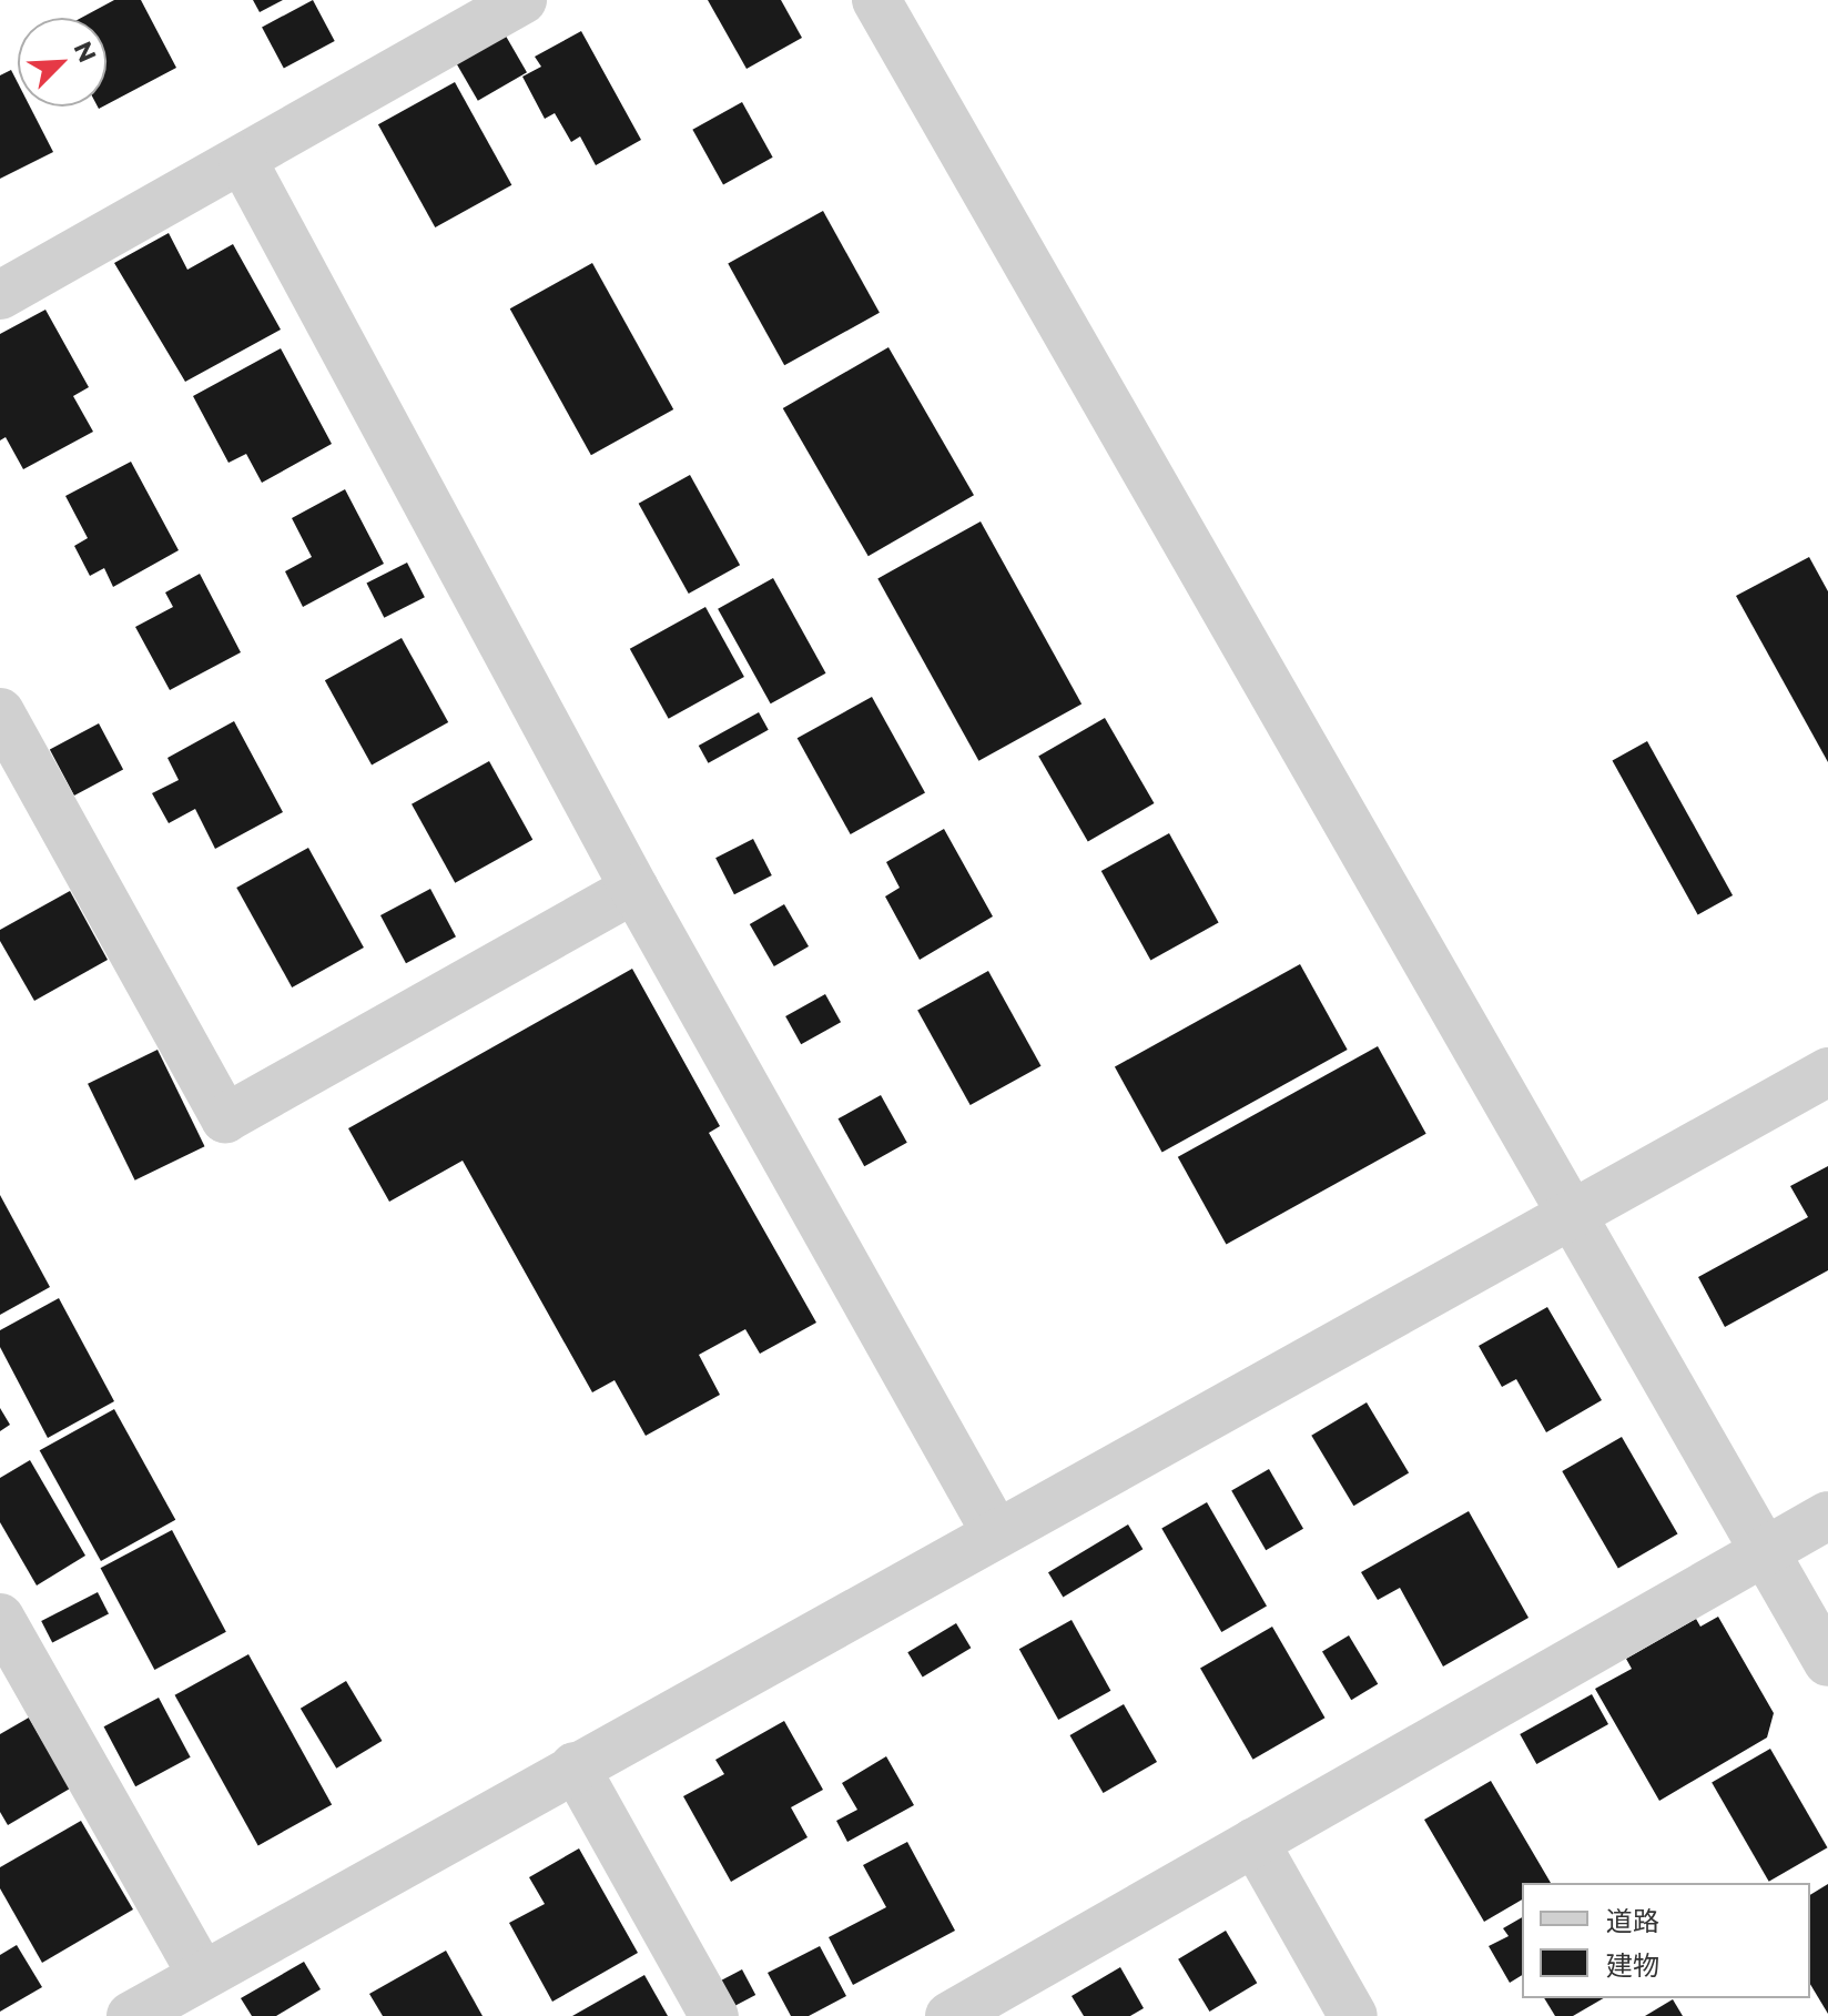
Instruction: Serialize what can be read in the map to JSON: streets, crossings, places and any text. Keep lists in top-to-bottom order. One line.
{"legend":["道路","建物"],"north":"top right"}
